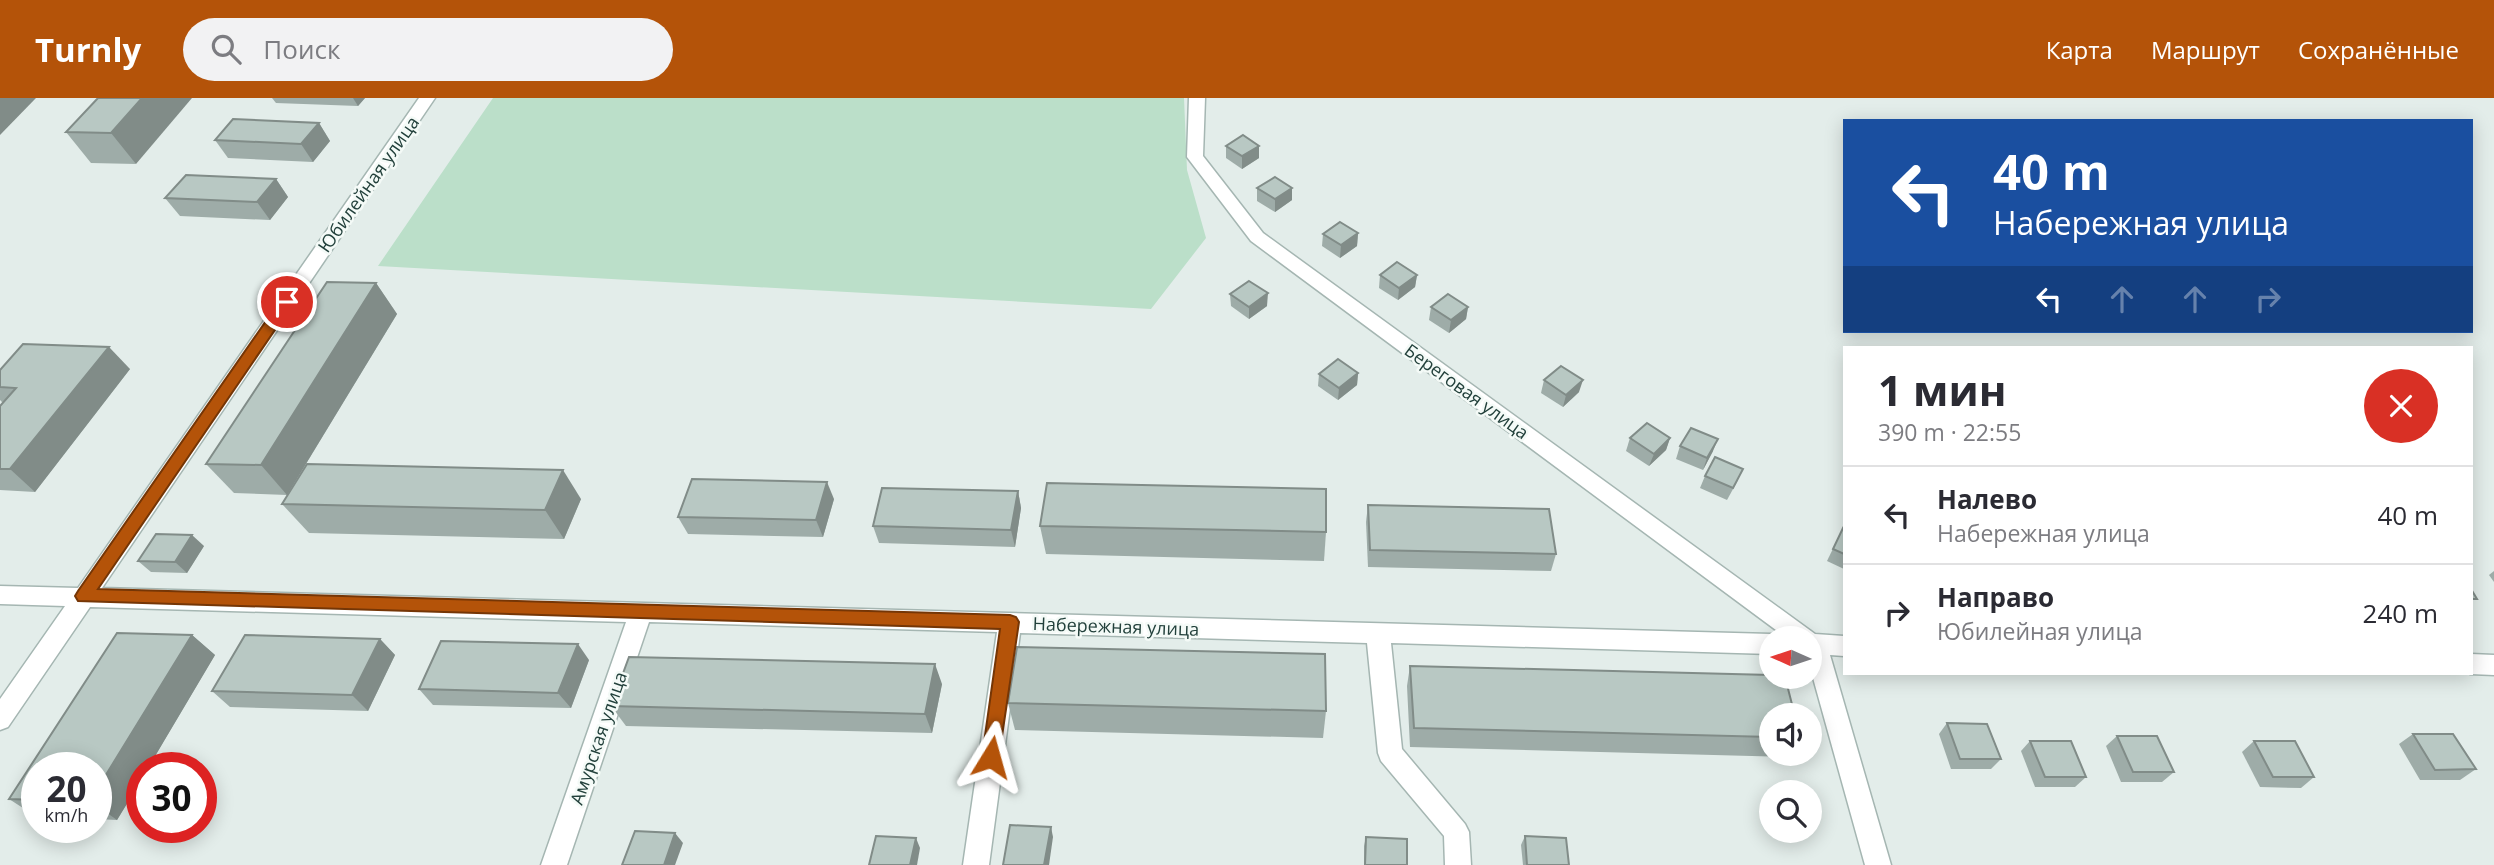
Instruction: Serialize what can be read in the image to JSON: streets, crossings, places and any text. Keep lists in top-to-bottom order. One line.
{"streets":{"street":["Юбилейная улица","Береговая улица","Набережная улица","Амурская улица"]},"crossings":[["Юбилейная улица","Набережная улица"],["Набережная улица","Амурская улица"]],"north":"left","page":{"header":"Turnly","search":"Поиск","nav":["Карта","Маршрут","Сохранённые"],"turn":["40 m","Набережная улица"],"heading":["1 мин","390 m · 22:55"],"list":[{"name":"Налево","note":"Набережная улица","value":"40 m"},{"name":"Направо","note":"Юбилейная улица","value":"240 m"}],"speed":"20 km/h","limit":"30"}}
